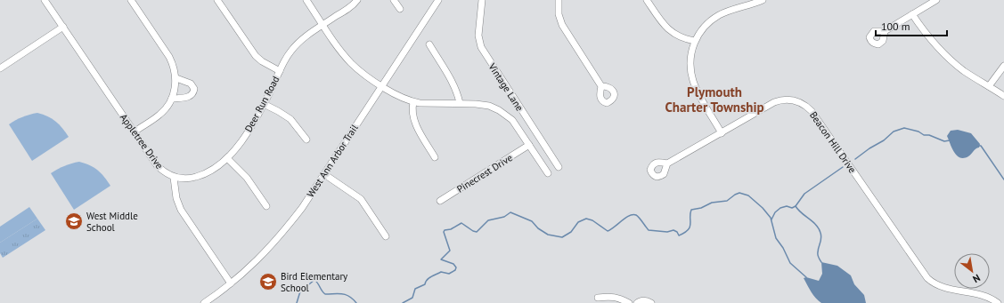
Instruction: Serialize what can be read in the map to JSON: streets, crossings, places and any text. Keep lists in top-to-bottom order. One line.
{"streets":{"street":["Vintage Lane","Deer Run Road","Appletree Drive","Beacon Hill Drive","West Ann Arbor Trail","Pinecrest Drive"]},"crossings":[["Deer Run Road","Appletree Drive"]],"districts":["Plymouth Charter Township"],"places":{"school or university":["West Middle School","Bird Elementary School"]},"scale_bar":"100 m","north":"bottom right"}
